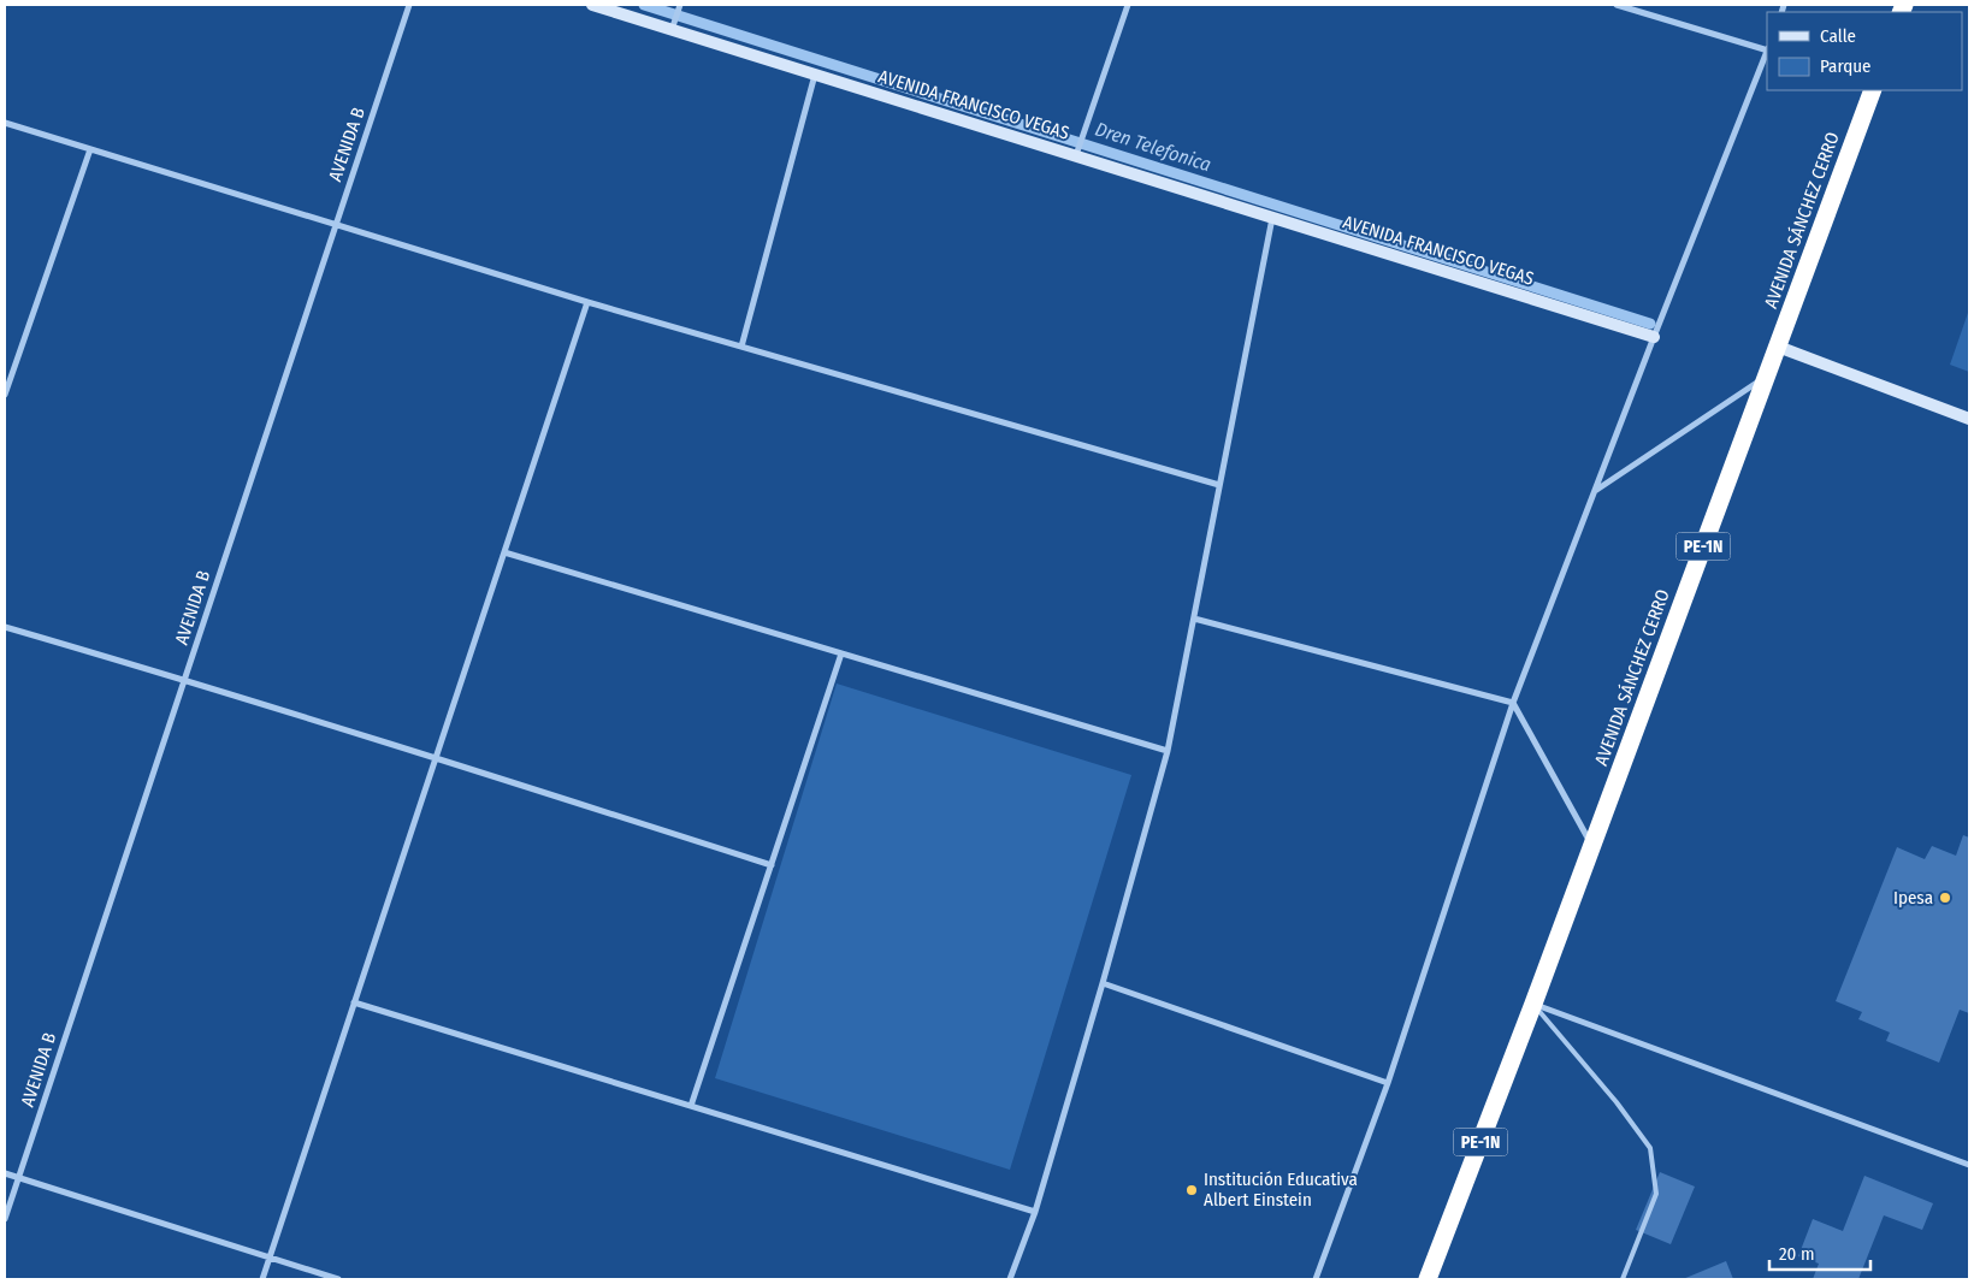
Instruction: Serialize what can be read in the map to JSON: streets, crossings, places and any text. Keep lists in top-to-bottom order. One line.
{"streets":{"highway":["AVENIDA SÁNCHEZ CERRO","PE-1N"],"street":["AVENIDA FRANCISCO VEGAS","AVENIDA B"]},"water":["Dren Telefonica"],"places":["Ipesa","Institución Educativa Albert Einstein"],"legend":["Calle","Parque"],"scale_bar":"20 m"}
